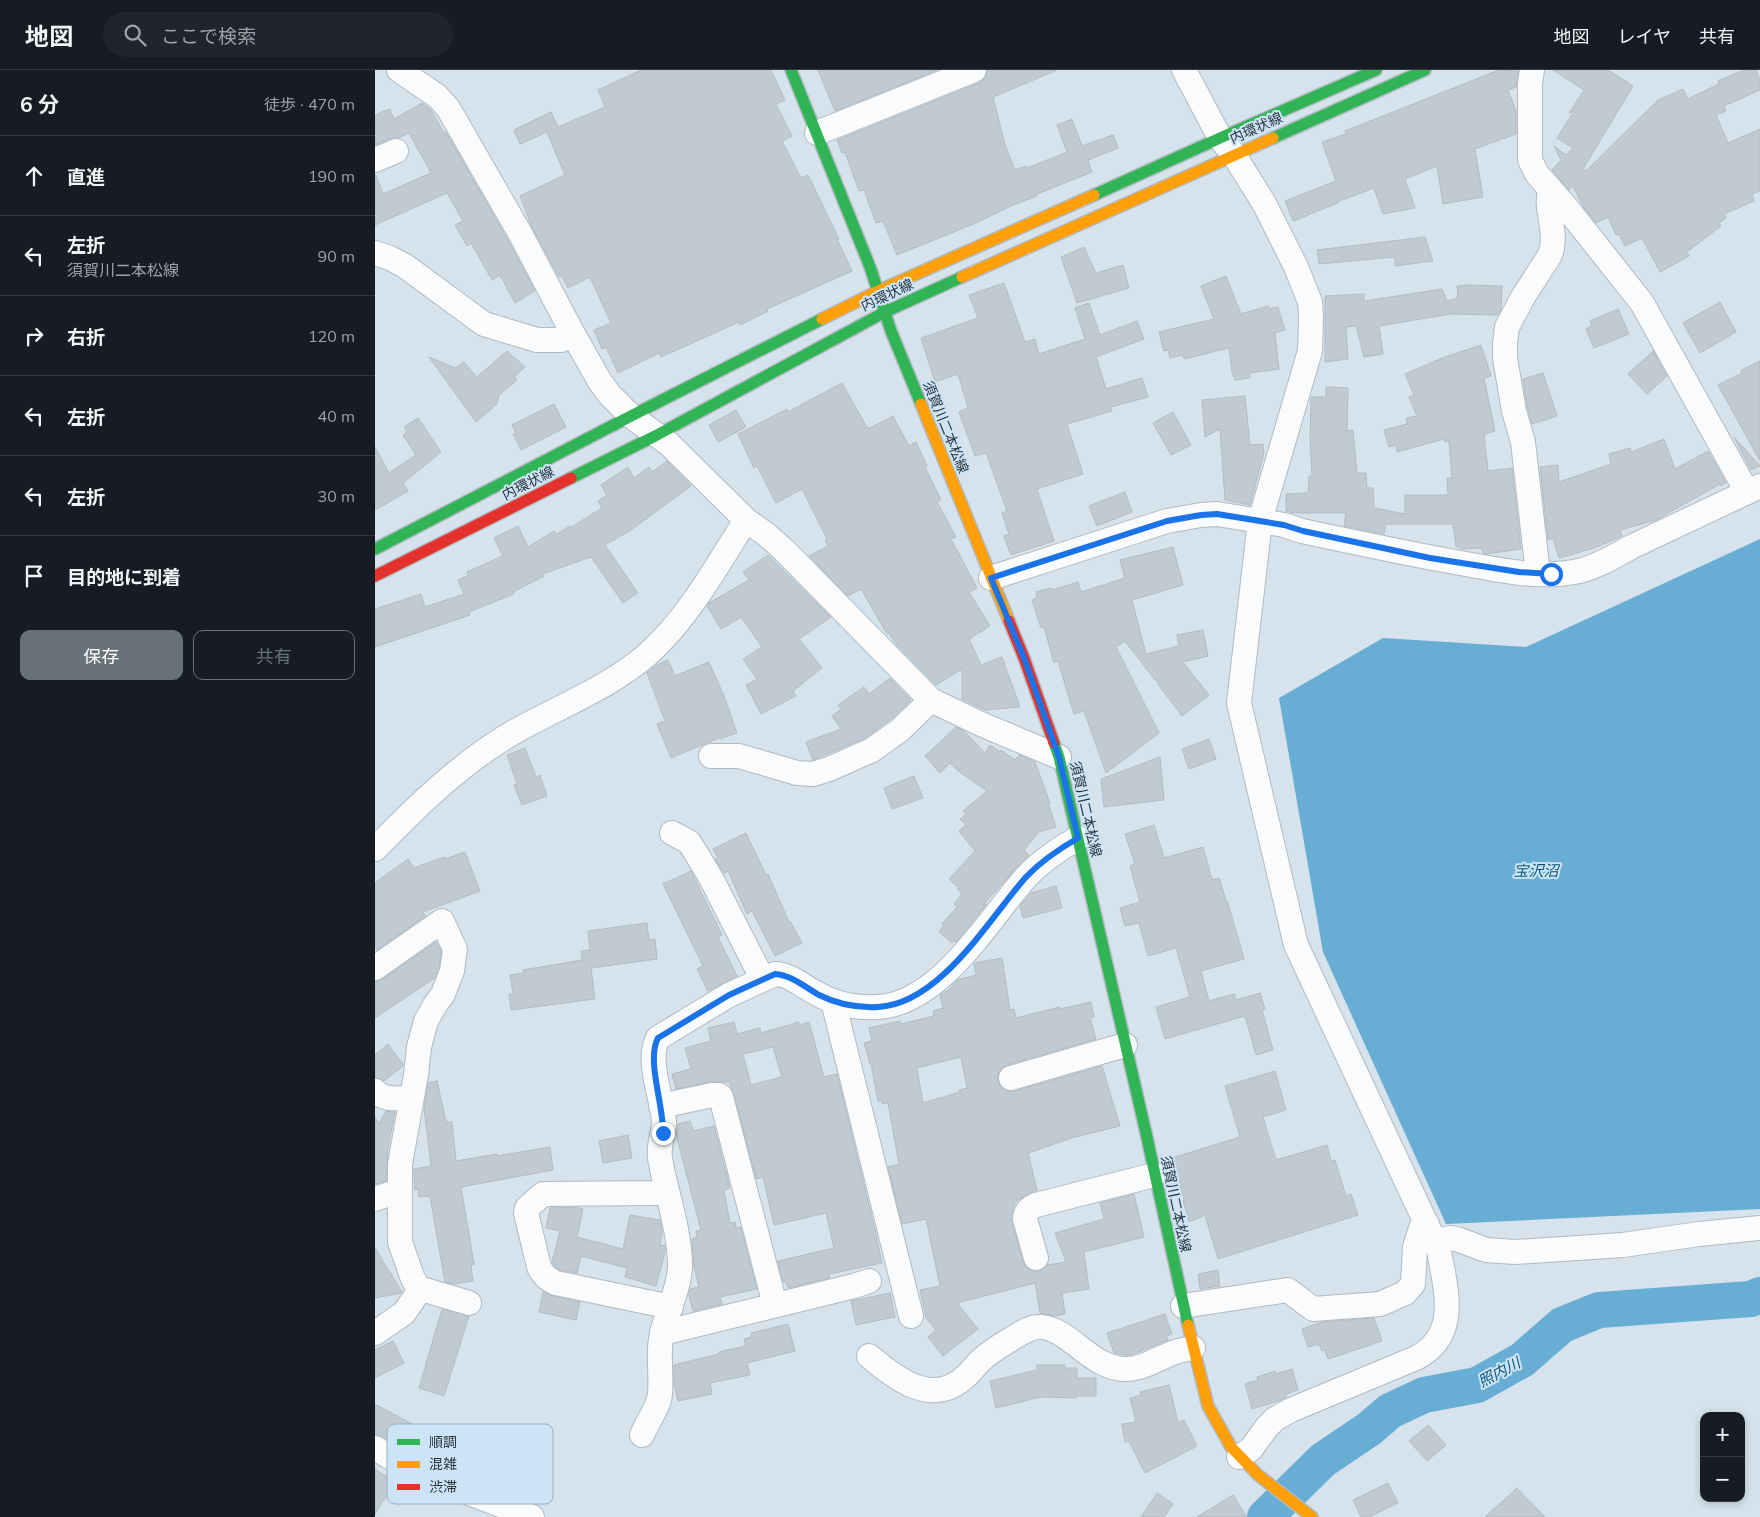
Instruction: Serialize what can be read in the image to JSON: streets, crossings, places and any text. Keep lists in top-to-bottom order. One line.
{"streets":{"main road":["内環状線","須賀川二本松線"]},"crossings":[["内環状線","須賀川二本松線"]],"water":["宝沢沼","照内川"],"legend":["順調","混雑","渋滞"],"page":{"header":"地図","search":"ここで検索","nav":["地図","レイヤ","共有"],"heading":["6 分","徒歩 · 470 m"],"list":[["直進","190 m"],["左折","須賀川二本松線","90 m"],["右折","120 m"],["左折","40 m"],["左折","30 m"],"目的地に到着"],"buttons":["保存","共有"],"map_buttons":["+","−"]}}
